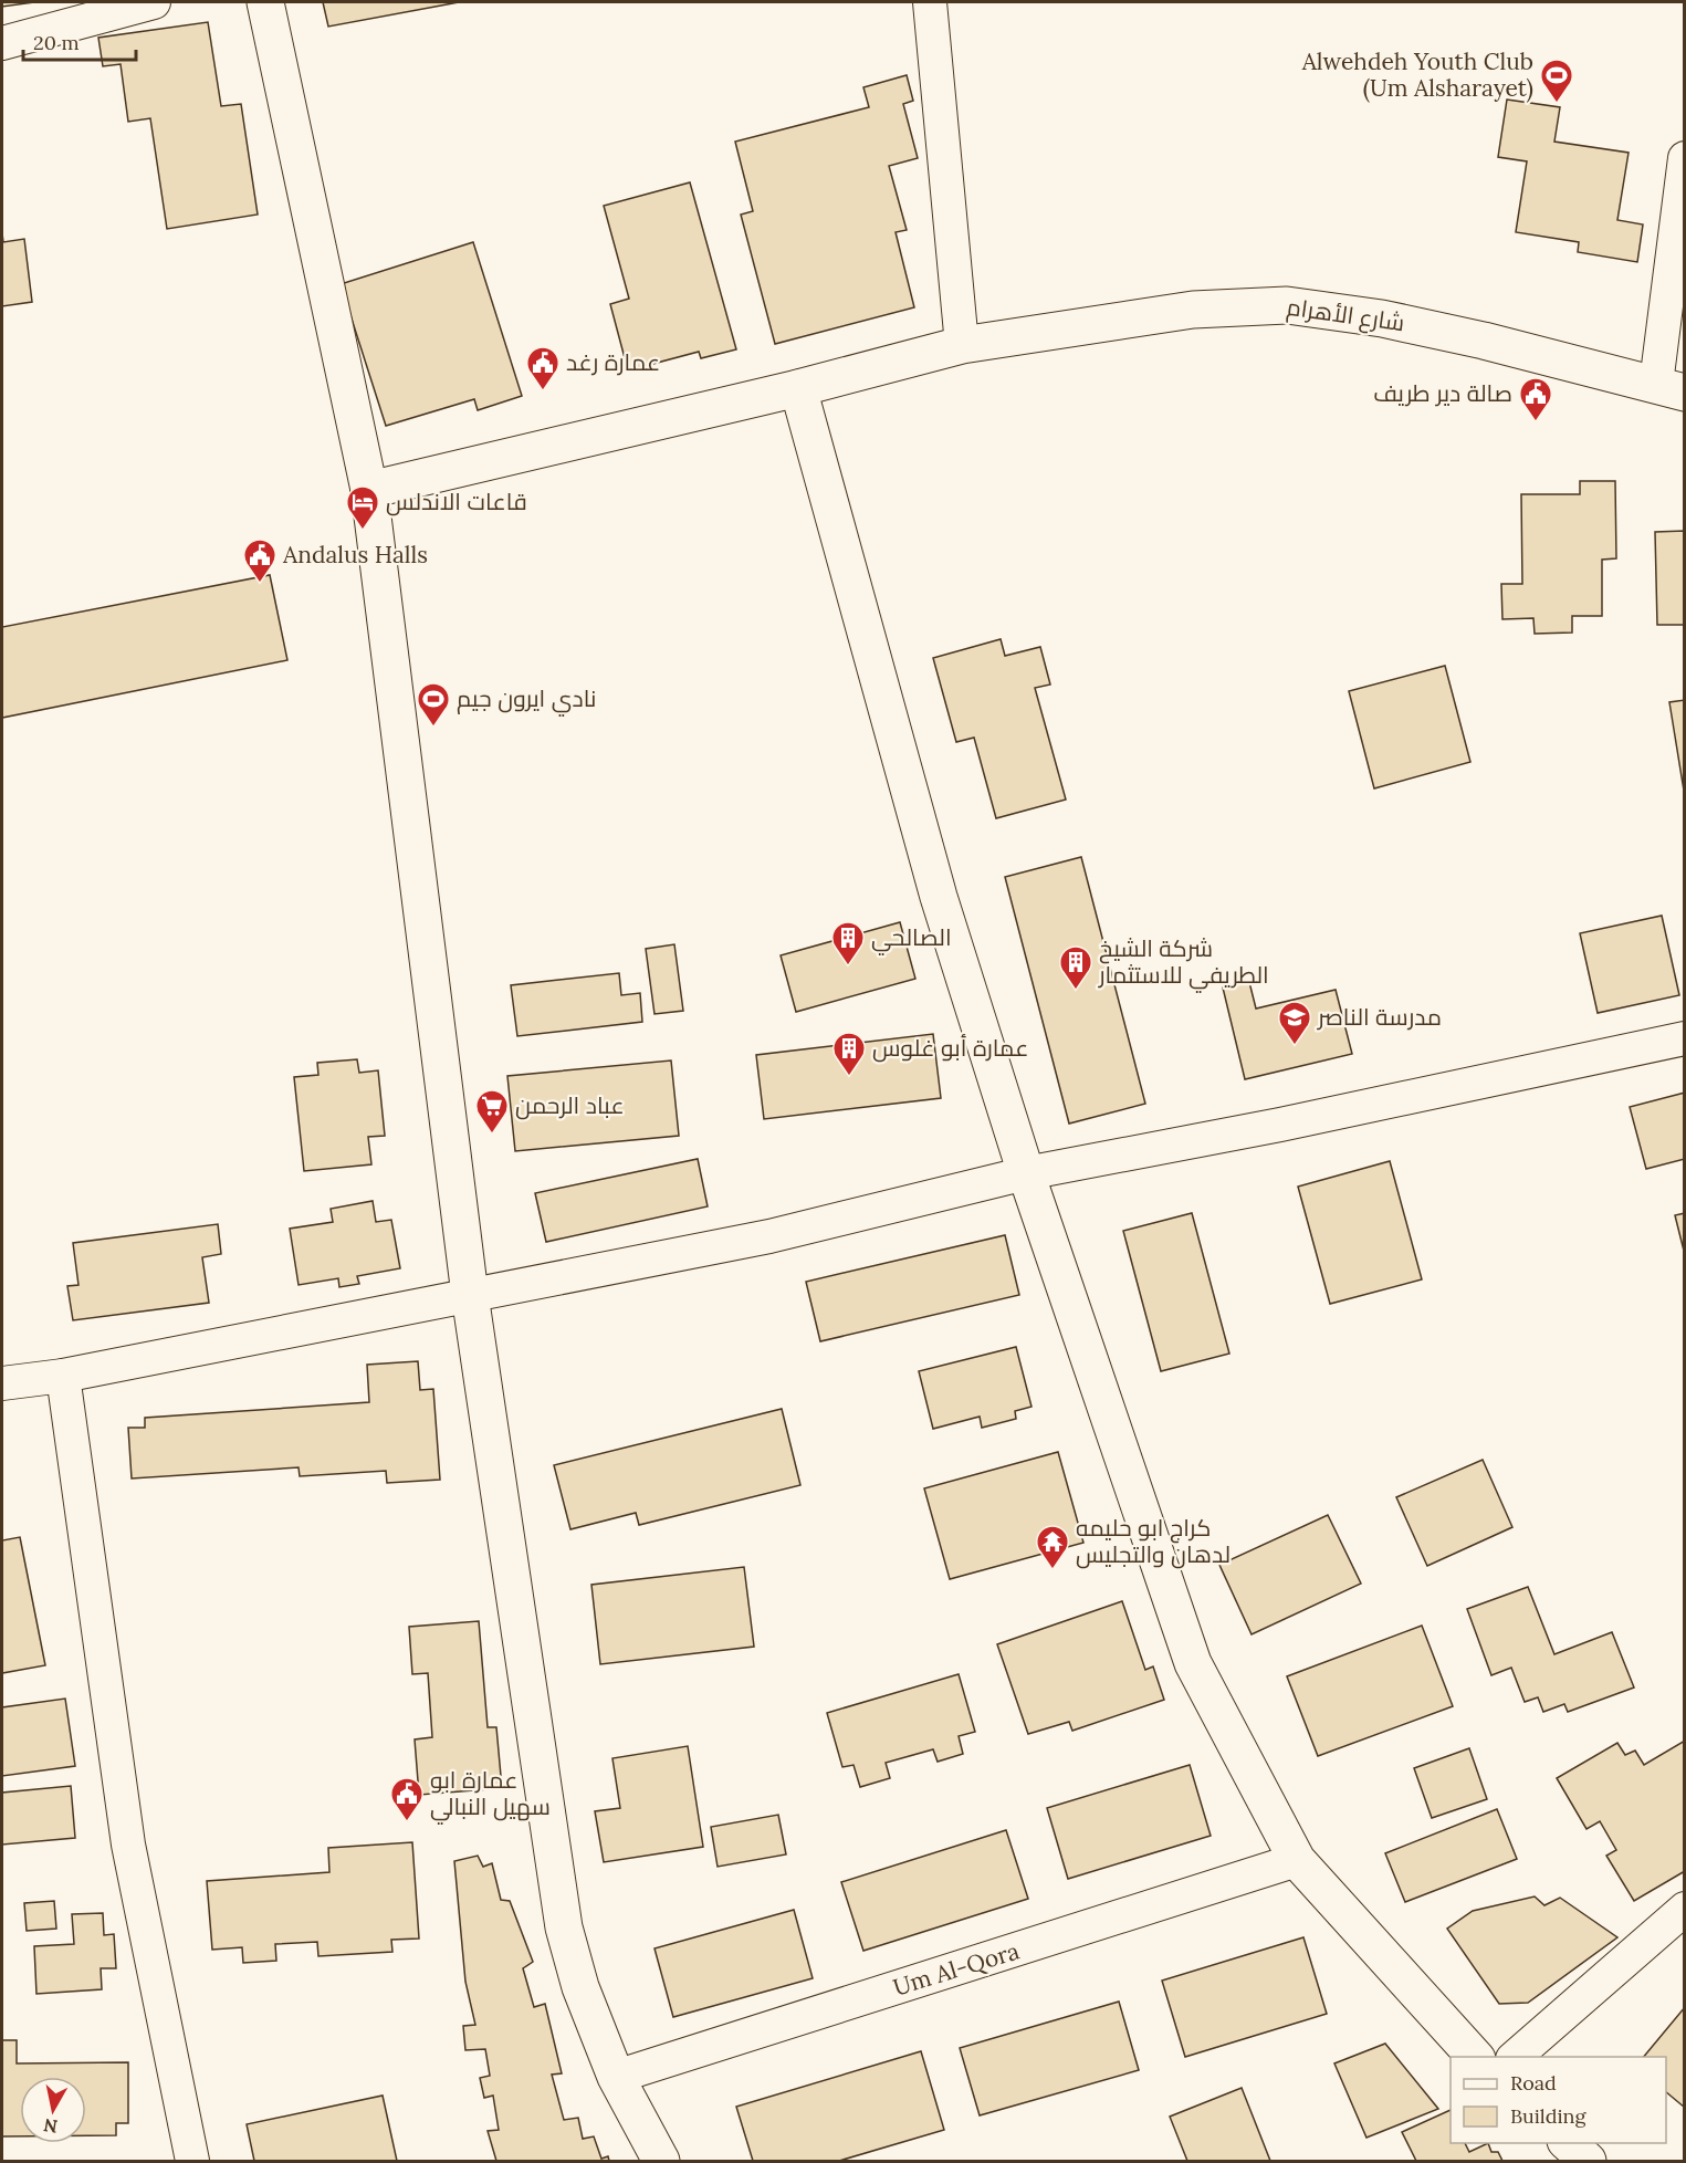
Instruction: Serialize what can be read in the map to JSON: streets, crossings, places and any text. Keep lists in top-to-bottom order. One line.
{"streets":{"street":["شارع الأهرام","Um Al-Qora"]},"places":{"sports":["Alwehdeh Youth Club (Um Alsharayet)","نادي ايرون جيم"],"public building":["عمارة رغد","صالة دير طريف","Andalus Halls","عمارة ابو سهيل النبالي"],"hotel":["قاعات الاندلس"],"building":["الصالحي","شركة الشيخ الطريفي للاستثمار","عمارة أبو غلوس"],"school or university":["مدرسة الناصر"],"supermarket":["عباد الرحمن"],"temple":["كراج ابو حليمه لدهان والتجليس"]},"legend":["Road","Building"],"scale_bar":"20 m","north":"bottom"}
